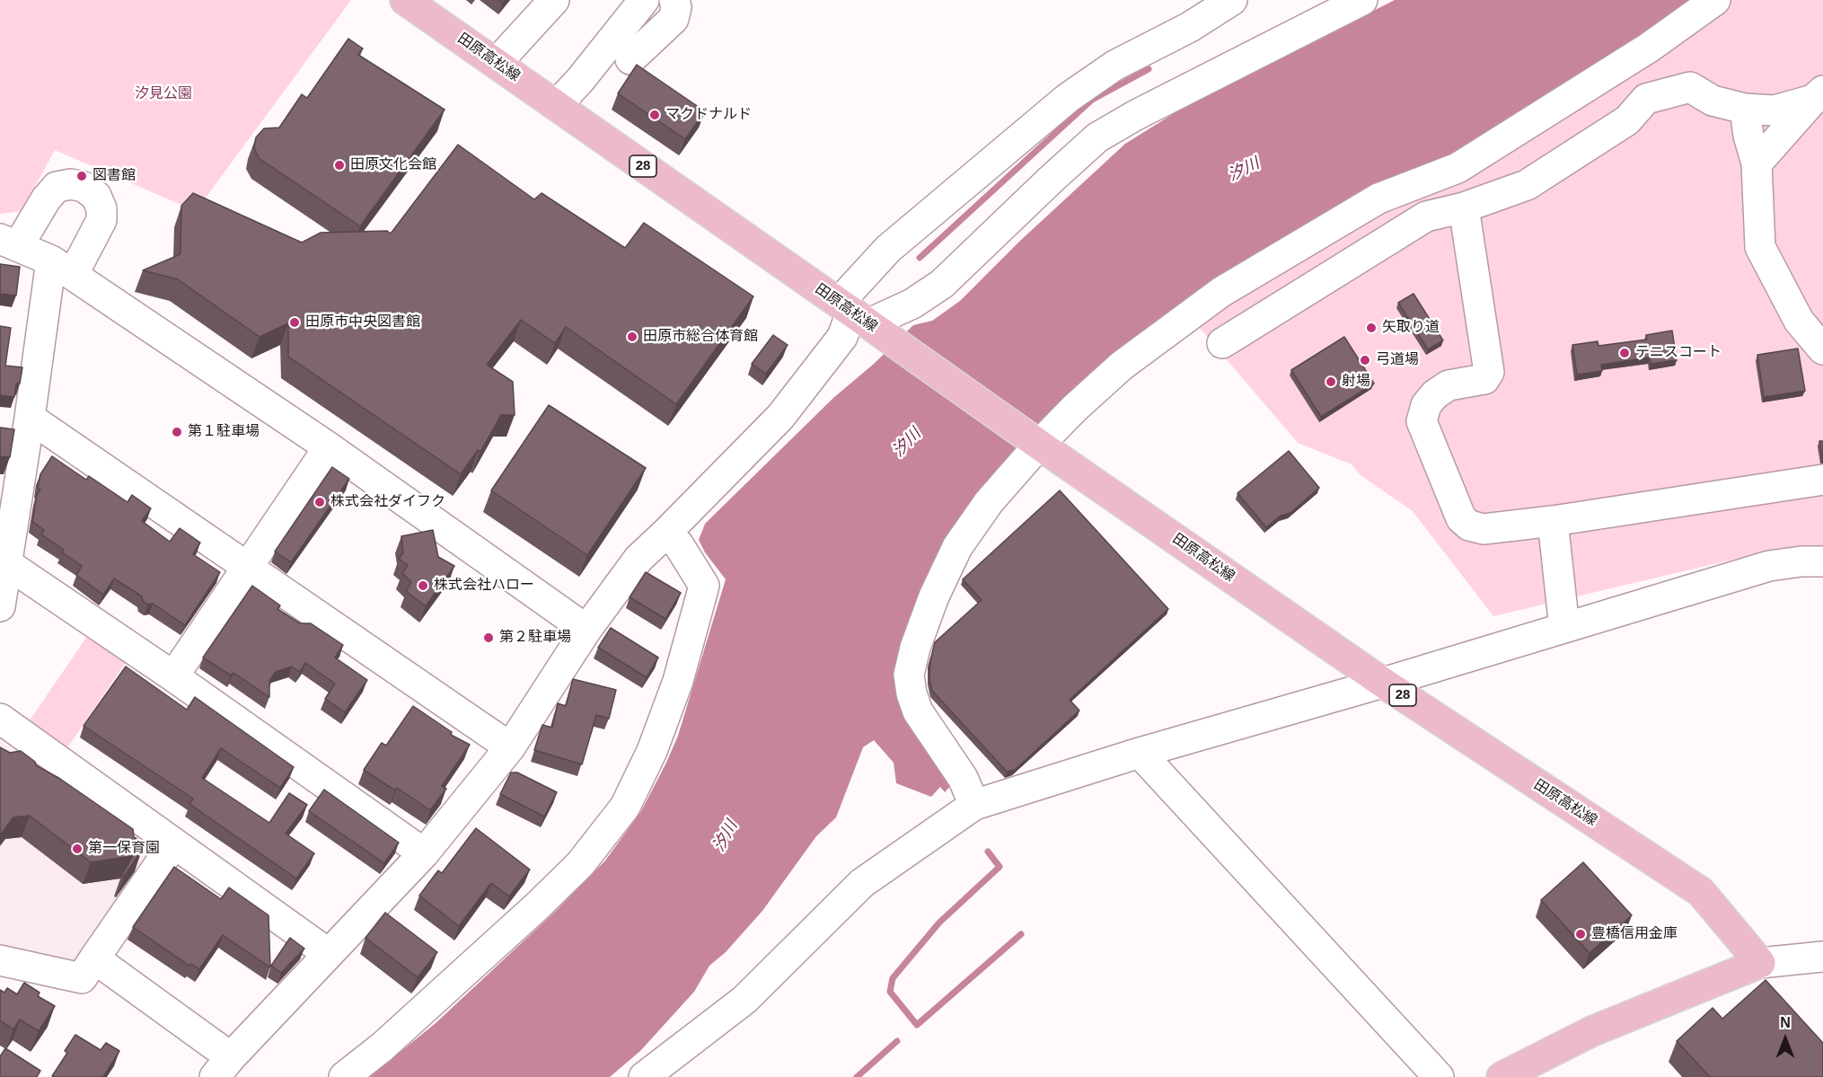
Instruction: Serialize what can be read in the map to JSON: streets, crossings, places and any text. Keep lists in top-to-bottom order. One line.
{"streets":{"main road":["田原高松線","28"]},"water":["汐川"],"parks":["汐見公園"],"places":["マクドナルド","田原文化会館","図書館","田原市中央図書館","矢取り道","田原市総合体育館","テニスコート","弓道場","射場","第１駐車場","株式会社ダイフク","株式会社ハロー","第２駐車場","第一保育園","豊橋信用金庫"],"north":"top"}
